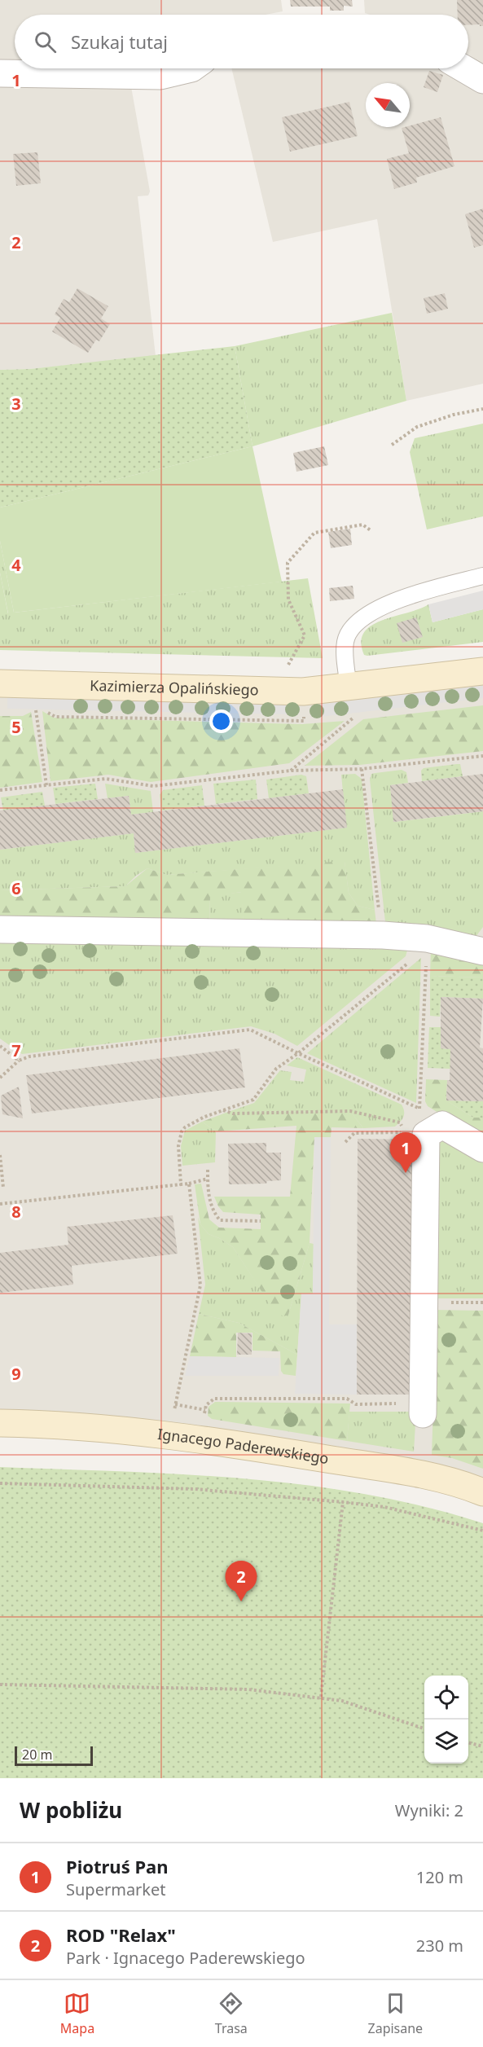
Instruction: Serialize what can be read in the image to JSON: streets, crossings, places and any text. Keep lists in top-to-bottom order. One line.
{"streets":{"street":["Kazimierza Opalińskiego","Ignacego Paderewskiego"]},"scale_bar":"20 m","north":"top left","page":{"search":"Szukaj tutaj","pins":["1","2"],"scale":"20 m","heading":["W pobliżu","Wyniki: 2"],"list":[{"mark":"1","name":"Piotruś Pan","note":"Supermarket","value":"120 m"},{"mark":"2","name":"ROD \"Relax\"","note":"Park · Ignacego Paderewskiego","value":"230 m"}],"nav":["Mapa","Trasa","Zapisane"]},"grid":{"rows":["1","2","3","4","5","6","7","8","9"]}}
